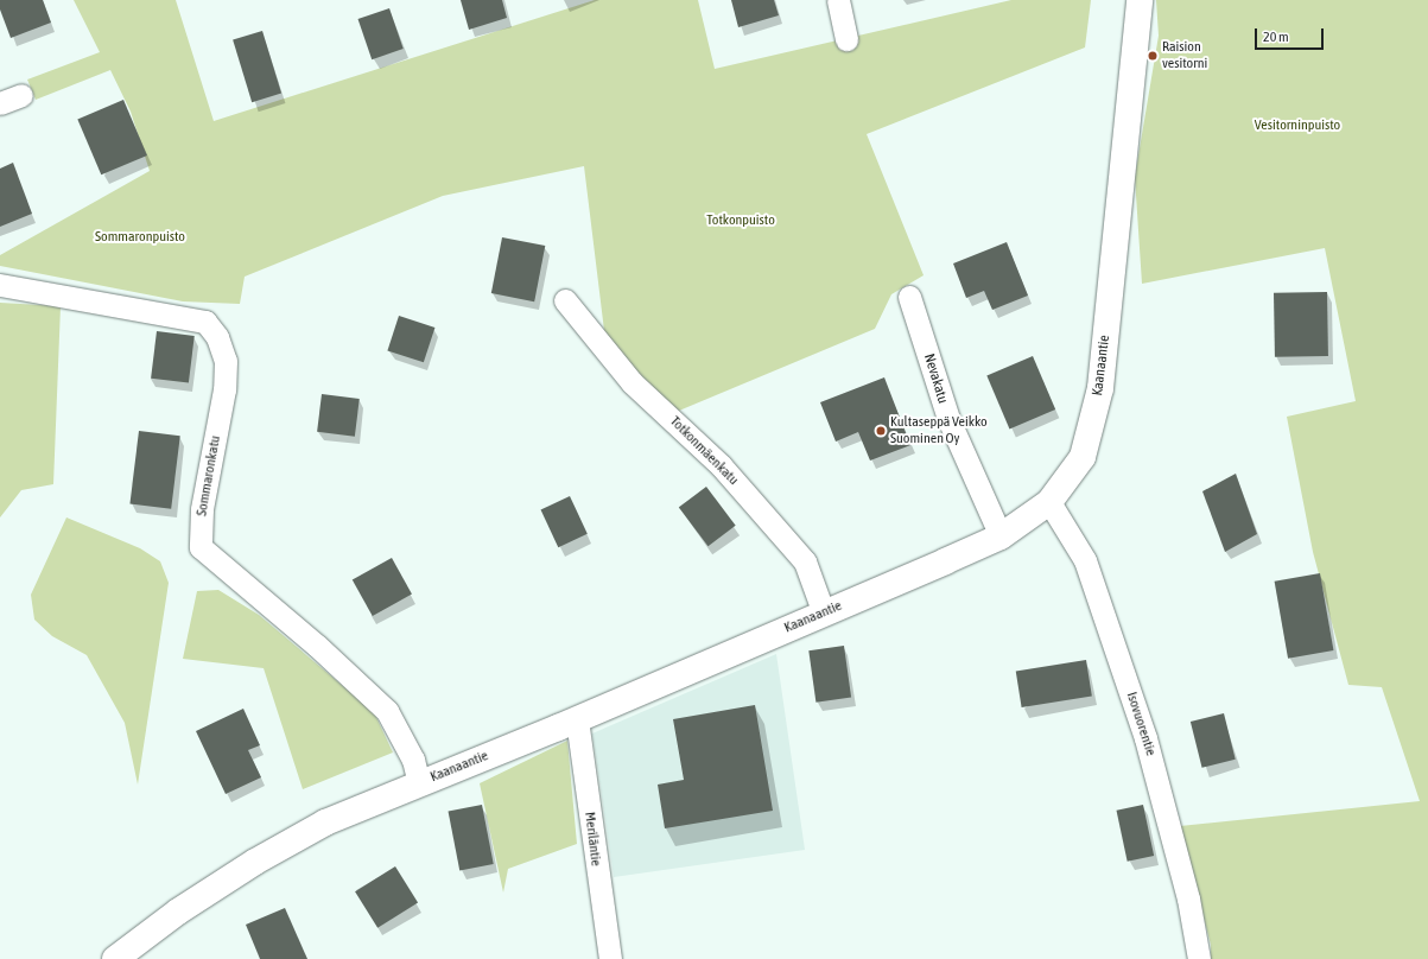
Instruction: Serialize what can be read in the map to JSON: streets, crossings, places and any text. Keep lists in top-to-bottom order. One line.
{"streets":{"street":["Kaanaantie","Nevakatu","Totkonmäenkatu","Sommaronkatu","Isovuorentie","Meriläntie"]},"crossings":[["Kaanaantie","Nevakatu"],["Kaanaantie","Totkonmäenkatu"],["Kaanaantie","Sommaronkatu"],["Kaanaantie","Isovuorentie"],["Kaanaantie","Meriläntie"]],"parks":["Vesitorninpuisto","Totkonpuisto","Sommaronpuisto"],"places":["Raision vesitorni","Kultaseppä Veikko Suominen Oy"],"scale_bar":"20 m"}
